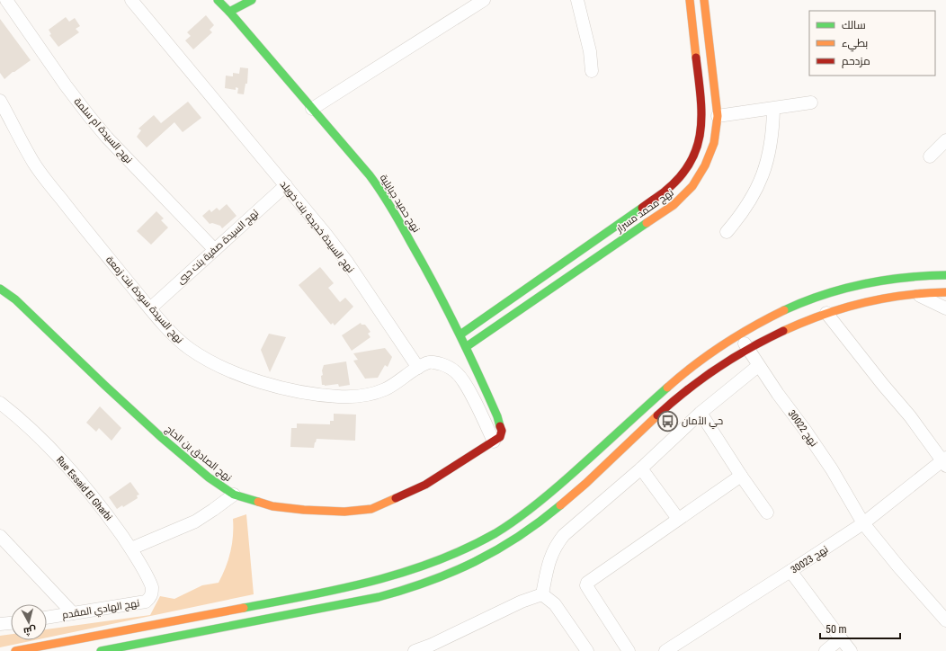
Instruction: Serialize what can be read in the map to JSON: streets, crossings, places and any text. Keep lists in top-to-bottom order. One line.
{"streets":{"main road":["نهج حميد جبايلية","نهج محمد مسرار","نهج الصادق بن الحاج"],"street":["نهج السيدة ام سلمة","نهج السيدة خديجة بنت خويلد","نهج السيدة صفية بنت حيي","نهج السيدة سودة بنت زمعة","نهج 30022","Rue Essaid El Gharbi","نهج 30023","نهج الهادي المقدم"]},"crossings":[["نهج السيدة ام سلمة","نهج السيدة صفية بنت حيي"],["نهج حميد جبايلية","نهج محمد مسرار"],["نهج حميد جبايلية","نهج الصادق بن الحاج"],["نهج السيدة خديجة بنت خويلد","نهج السيدة صفية بنت حيي"],["نهج السيدة خديجة بنت خويلد","نهج السيدة سودة بنت زمعة"],["نهج السيدة صفية بنت حيي","نهج السيدة سودة بنت زمعة"],["نهج 30022","نهج 30023"],["Rue Essaid El Gharbi","نهج الهادي المقدم"]],"places":{"bus stop":["حي الأمان"]},"legend":["سالك","بطيء","مزدحم"],"scale_bar":"50 m","north":"bottom"}
